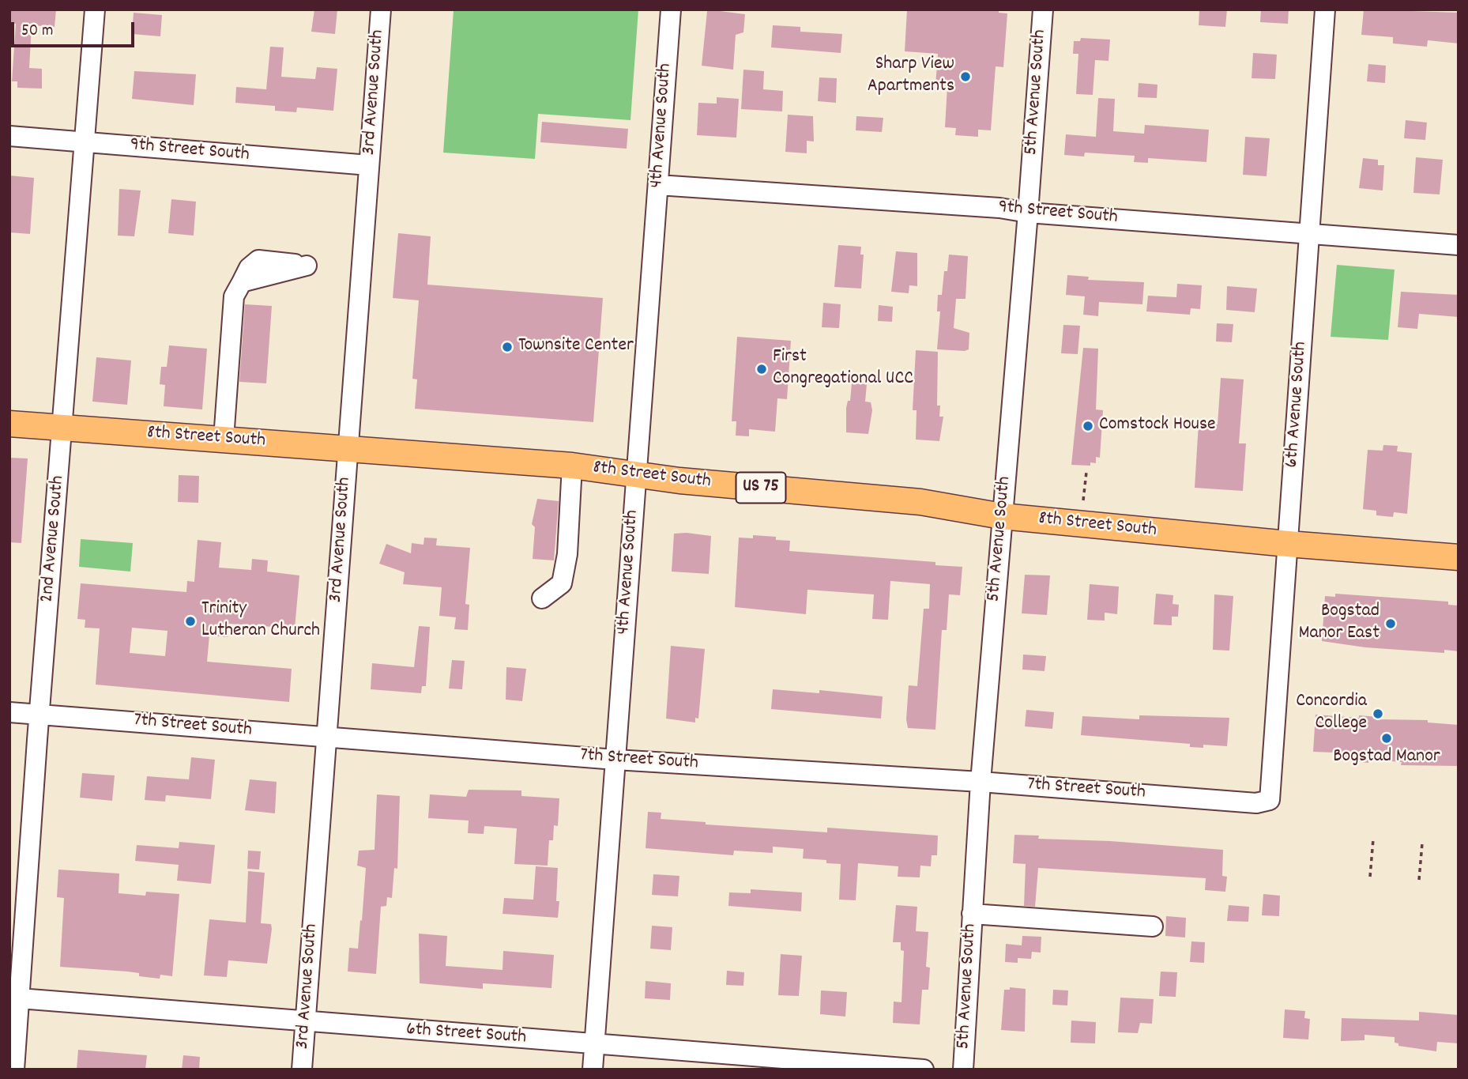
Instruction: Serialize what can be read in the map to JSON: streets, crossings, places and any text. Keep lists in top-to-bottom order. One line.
{"streets":{"main road":["8th Street South","US 75"],"street":["3rd Avenue South","5th Avenue South","4th Avenue South","9th Street South","6th Avenue South","2nd Avenue South","7th Street South","6th Street South"]},"crossings":[["3rd Avenue South","9th Street South"],["3rd Avenue South","8th Street South"],["3rd Avenue South","7th Street South"],["3rd Avenue South","6th Street South"],["5th Avenue South","9th Street South"],["5th Avenue South","8th Street South"],["5th Avenue South","7th Street South"],["4th Avenue South","9th Street South"],["4th Avenue South","8th Street South"],["4th Avenue South","7th Street South"],["4th Avenue South","6th Street South"],["9th Street South","6th Avenue South"],["9th Street South","2nd Avenue South"],["6th Avenue South","8th Street South"],["6th Avenue South","7th Street South"],["8th Street South","2nd Avenue South"],["2nd Avenue South","7th Street South"],["2nd Avenue South","6th Street South"]],"places":["Sharp View Apartments","Townsite Center","First Congregational UCC","Comstock House","Trinity Lutheran Church","Bogstad Manor East","Concordia College","Bogstad Manor"],"scale_bar":"50 m"}
